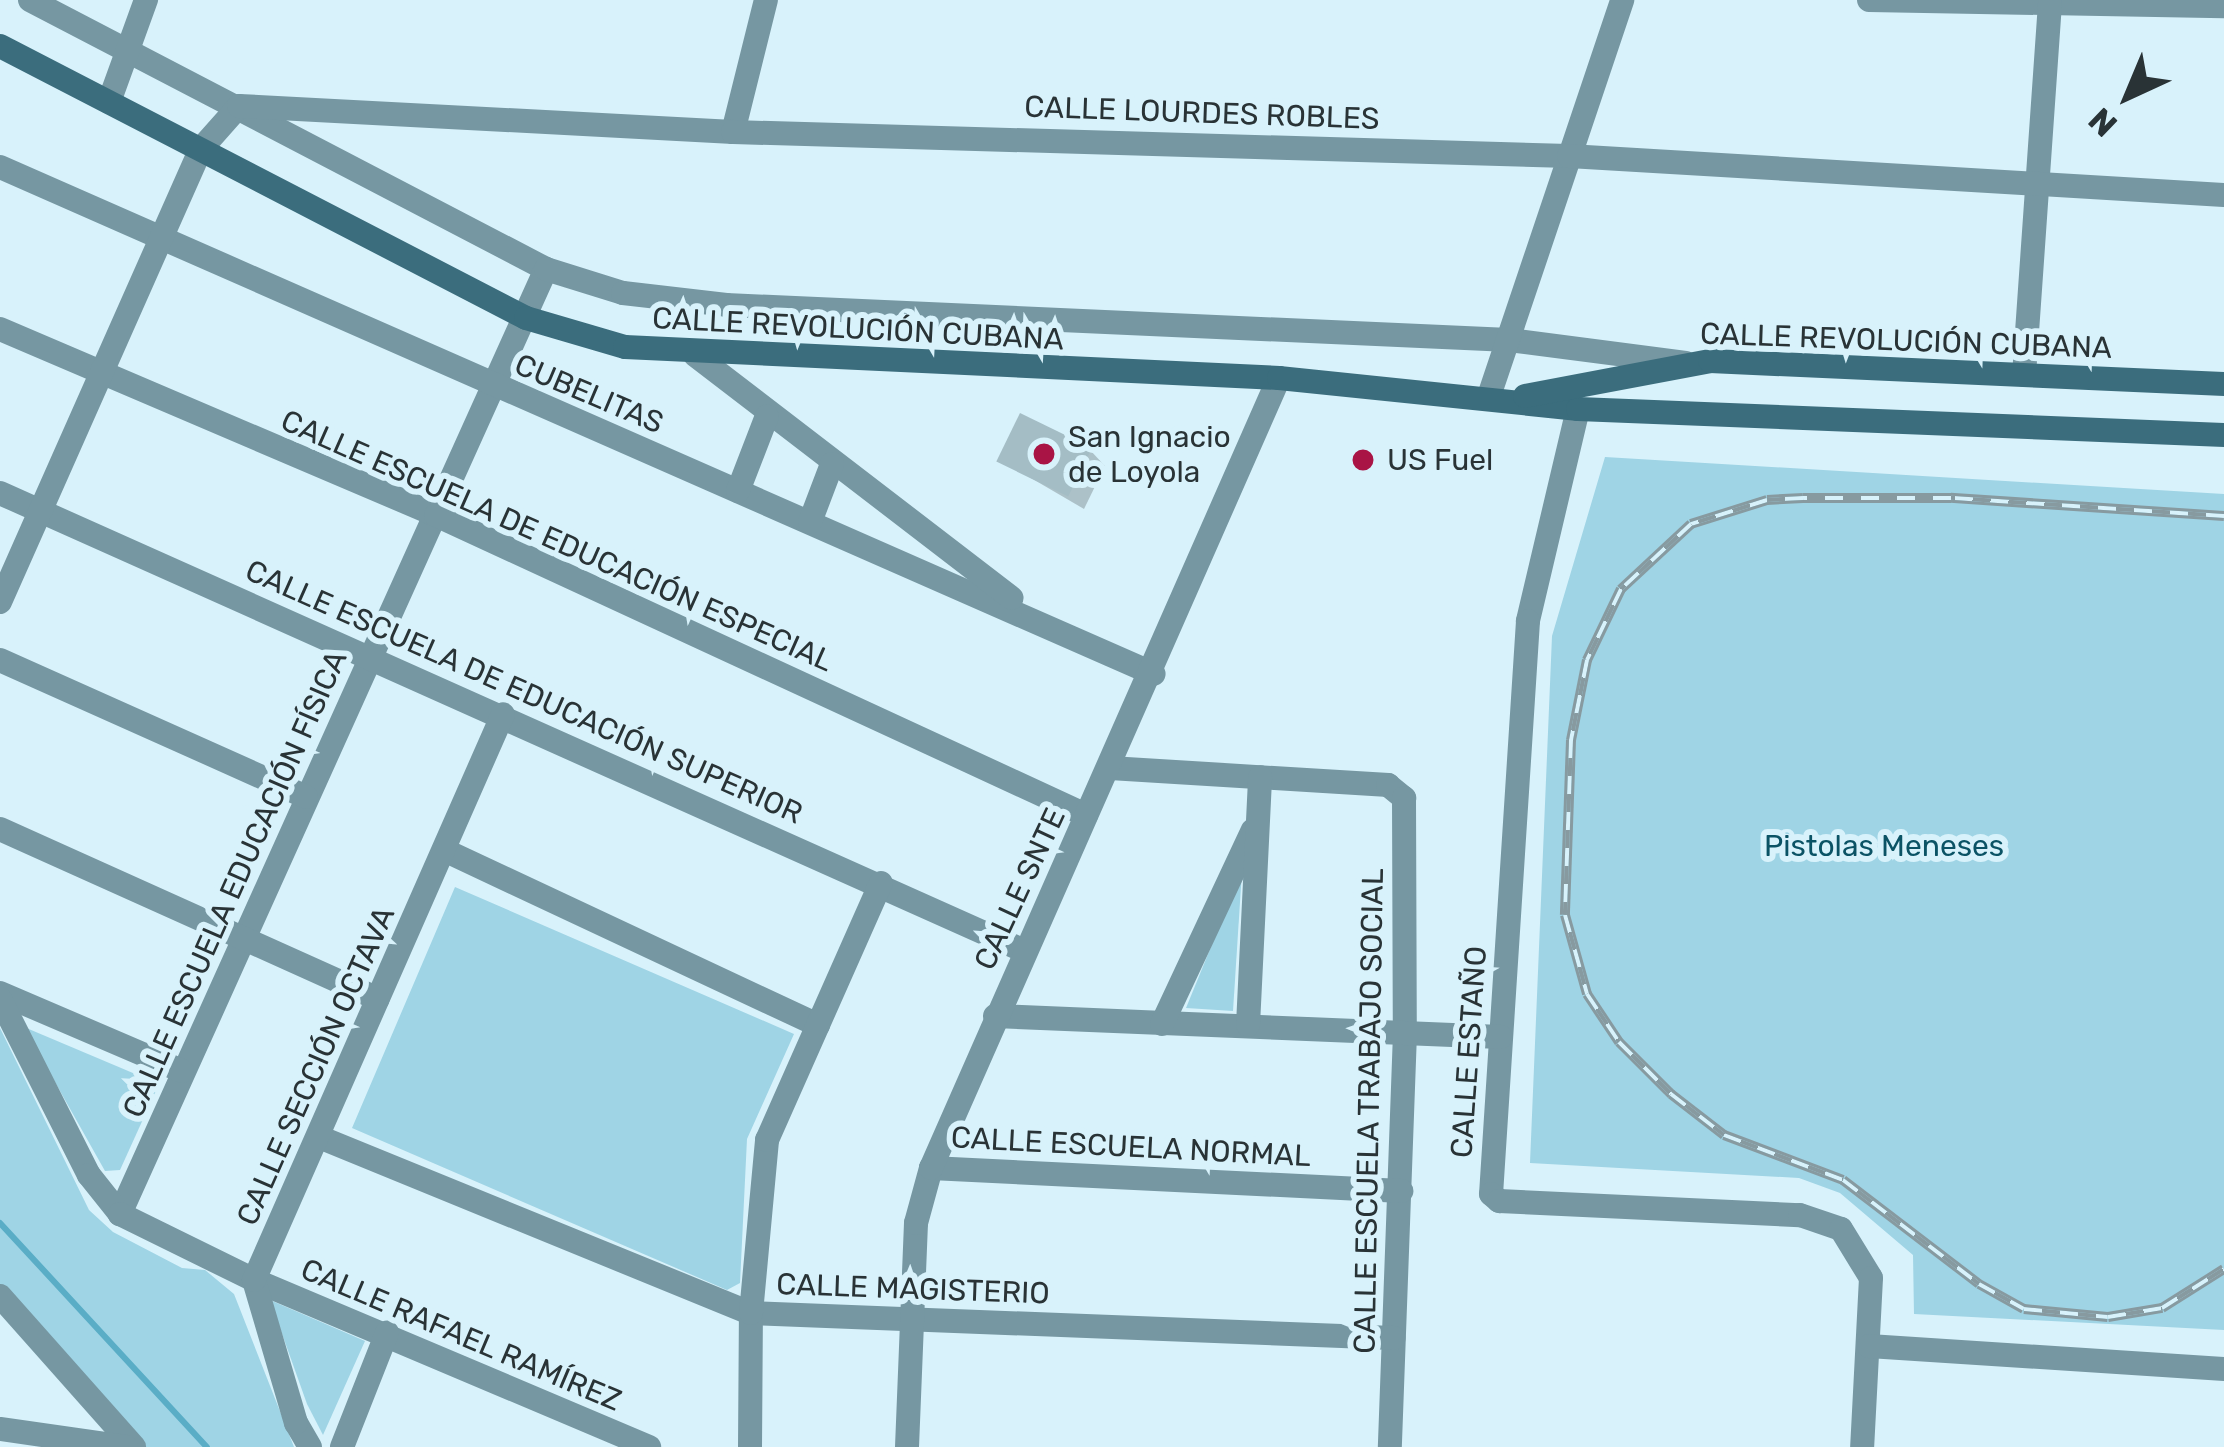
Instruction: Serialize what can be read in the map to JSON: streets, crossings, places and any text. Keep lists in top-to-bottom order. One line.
{"streets":{"street":["CALLE LOURDES ROBLES","CALLE REVOLUCIÓN CUBANA","CUBELITAS","CALLE ESCUELA DE EDUCACIÓN ESPECIAL","CALLE ESCUELA DE EDUCACIÓN SUPERIOR","CALLE ESCUELA EDUCACIÓN FÍSICA","CALLE SNTE","CALLE ESTAÑO","CALLE SECCIÓN OCTAVA","CALLE ESCUELA TRABAJO SOCIAL","CALLE ESCUELA NORMAL","CALLE MAGISTERIO","CALLE RAFAEL RAMÍREZ"]},"crossings":[["CALLE REVOLUCIÓN CUBANA","CALLE ESCUELA EDUCACIÓN FÍSICA"],["CALLE REVOLUCIÓN CUBANA","CALLE SNTE"],["CALLE REVOLUCIÓN CUBANA","CALLE ESTAÑO"],["CUBELITAS","CALLE ESCUELA EDUCACIÓN FÍSICA"],["CUBELITAS","CALLE SNTE"],["CALLE ESCUELA DE EDUCACIÓN ESPECIAL","CALLE ESCUELA EDUCACIÓN FÍSICA"],["CALLE ESCUELA DE EDUCACIÓN ESPECIAL","CALLE SNTE"],["CALLE ESCUELA DE EDUCACIÓN SUPERIOR","CALLE ESCUELA EDUCACIÓN FÍSICA"],["CALLE ESCUELA DE EDUCACIÓN SUPERIOR","CALLE SNTE"],["CALLE ESCUELA DE EDUCACIÓN SUPERIOR","CALLE SECCIÓN OCTAVA"],["CALLE ESCUELA EDUCACIÓN FÍSICA","CALLE RAFAEL RAMÍREZ"],["CALLE SNTE","CALLE ESCUELA NORMAL"],["CALLE SNTE","CALLE MAGISTERIO"],["CALLE SECCIÓN OCTAVA","CALLE MAGISTERIO"],["CALLE SECCIÓN OCTAVA","CALLE RAFAEL RAMÍREZ"],["CALLE ESCUELA TRABAJO SOCIAL","CALLE ESCUELA NORMAL"],["CALLE ESCUELA TRABAJO SOCIAL","CALLE MAGISTERIO"]],"parks":["Pistolas Meneses"],"places":["San Ignacio de Loyola","US Fuel"],"north":"bottom left"}
